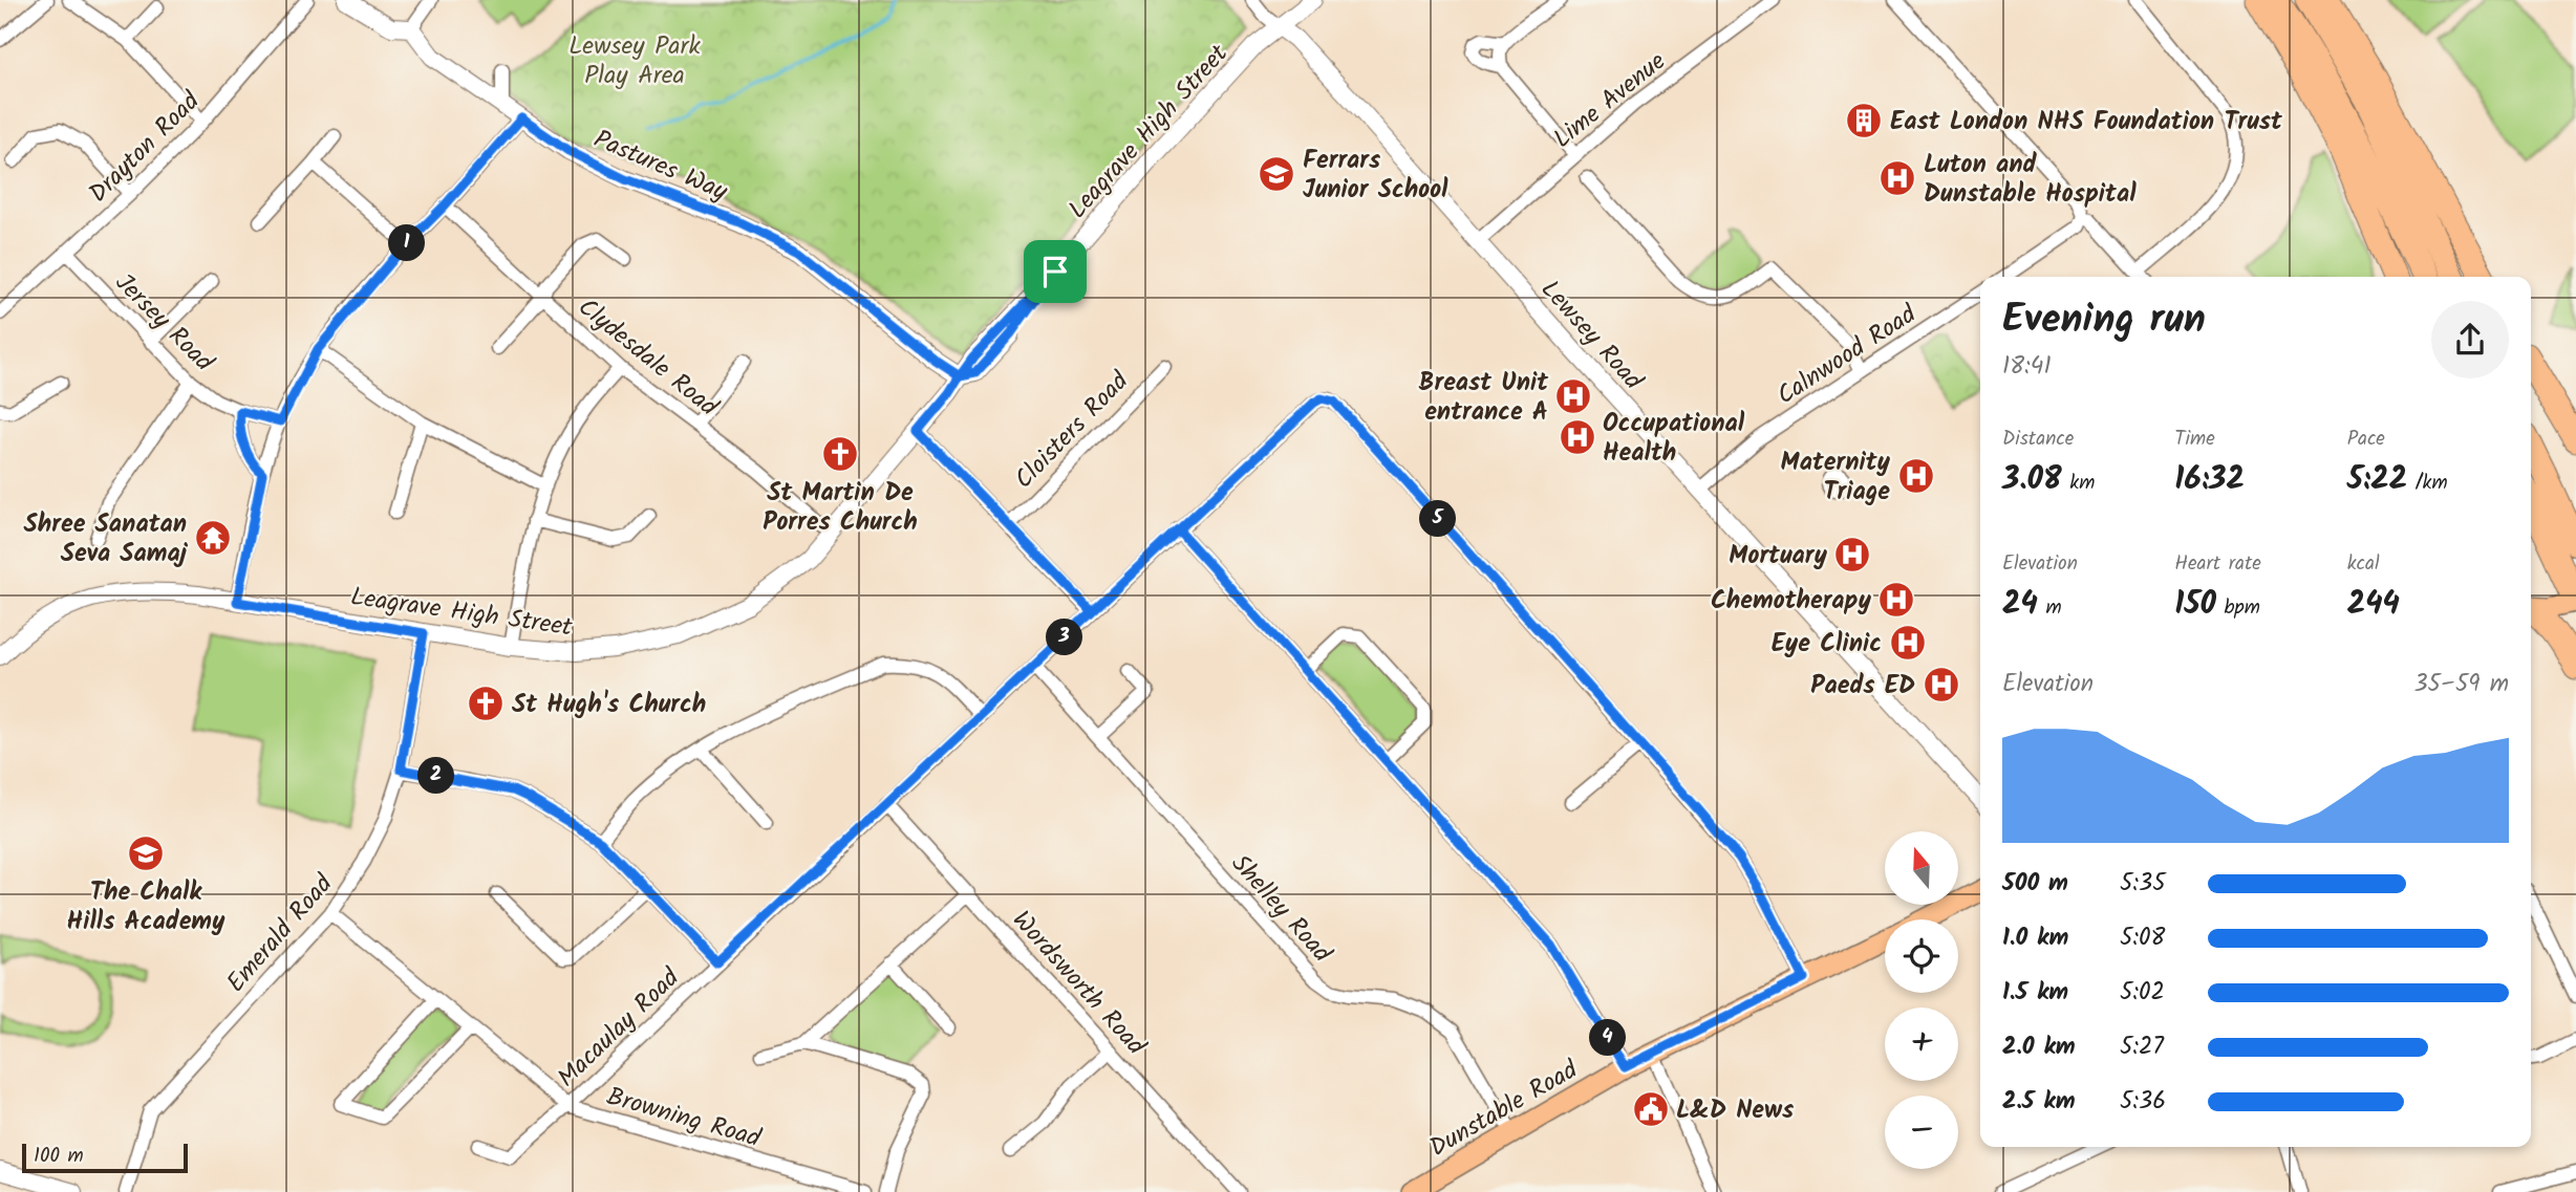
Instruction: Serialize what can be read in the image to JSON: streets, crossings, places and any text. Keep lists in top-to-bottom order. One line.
{"streets":{"main road":["Dunstable Road"],"street":["Lime Avenue","Leagrave High Street","Drayton Road","Pastures Way","Jersey Road","Lewsey Road","Calnwood Road","Clydesdale Road","Cloisters Road","Shelley Road","Emerald Road","Wordsworth Road","Macaulay Road","Browning Road"]},"crossings":[["Lime Avenue","Lewsey Road"],["Leagrave High Street","Pastures Way"],["Leagrave High Street","Lewsey Road"],["Leagrave High Street","Clydesdale Road"],["Leagrave High Street","Emerald Road"],["Drayton Road","Jersey Road"],["Lewsey Road","Calnwood Road"],["Shelley Road","Macaulay Road"],["Shelley Road","Dunstable Road"],["Emerald Road","Browning Road"],["Wordsworth Road","Macaulay Road"],["Macaulay Road","Browning Road"]],"parks":["Lewsey Park Play Area"],"places":{"building":["East London NHS Foundation Trust"],"school or university":["Ferrars Junior School","The Chalk Hills Academy"],"hospital":["Luton and Dunstable Hospital","Breast Unit entrance A","Occupational Health","Maternity Triage","Mortuary","Chemotherapy","Eye Clinic","Paeds ED"],"church":["St Martin De Porres Church","St Hugh's Church"],"temple":["Shree Sanatan Seva Samaj"],"public building":["L&D News"]},"scale_bar":"100 m","north":"top","page":{"pins":["1","5","3","2","4"],"heading":["Evening run","18:41"],"stats":[["Distance","3.08 km"],["Time","16:32"],["Pace","5:22 /km"],["Elevation","24 m"],["Heart rate","150 bpm"],["kcal","244"]],"chart":["Elevation","35–59 m"],"map_buttons":["+","−"],"list":[{"name":"500 m","note":"5:35"},{"name":"1.0 km","note":"5:08"},{"name":"1.5 km","note":"5:02"},{"name":"2.0 km","note":"5:27"},{"name":"2.5 km","note":"5:36"}],"scale":"100 m"}}
